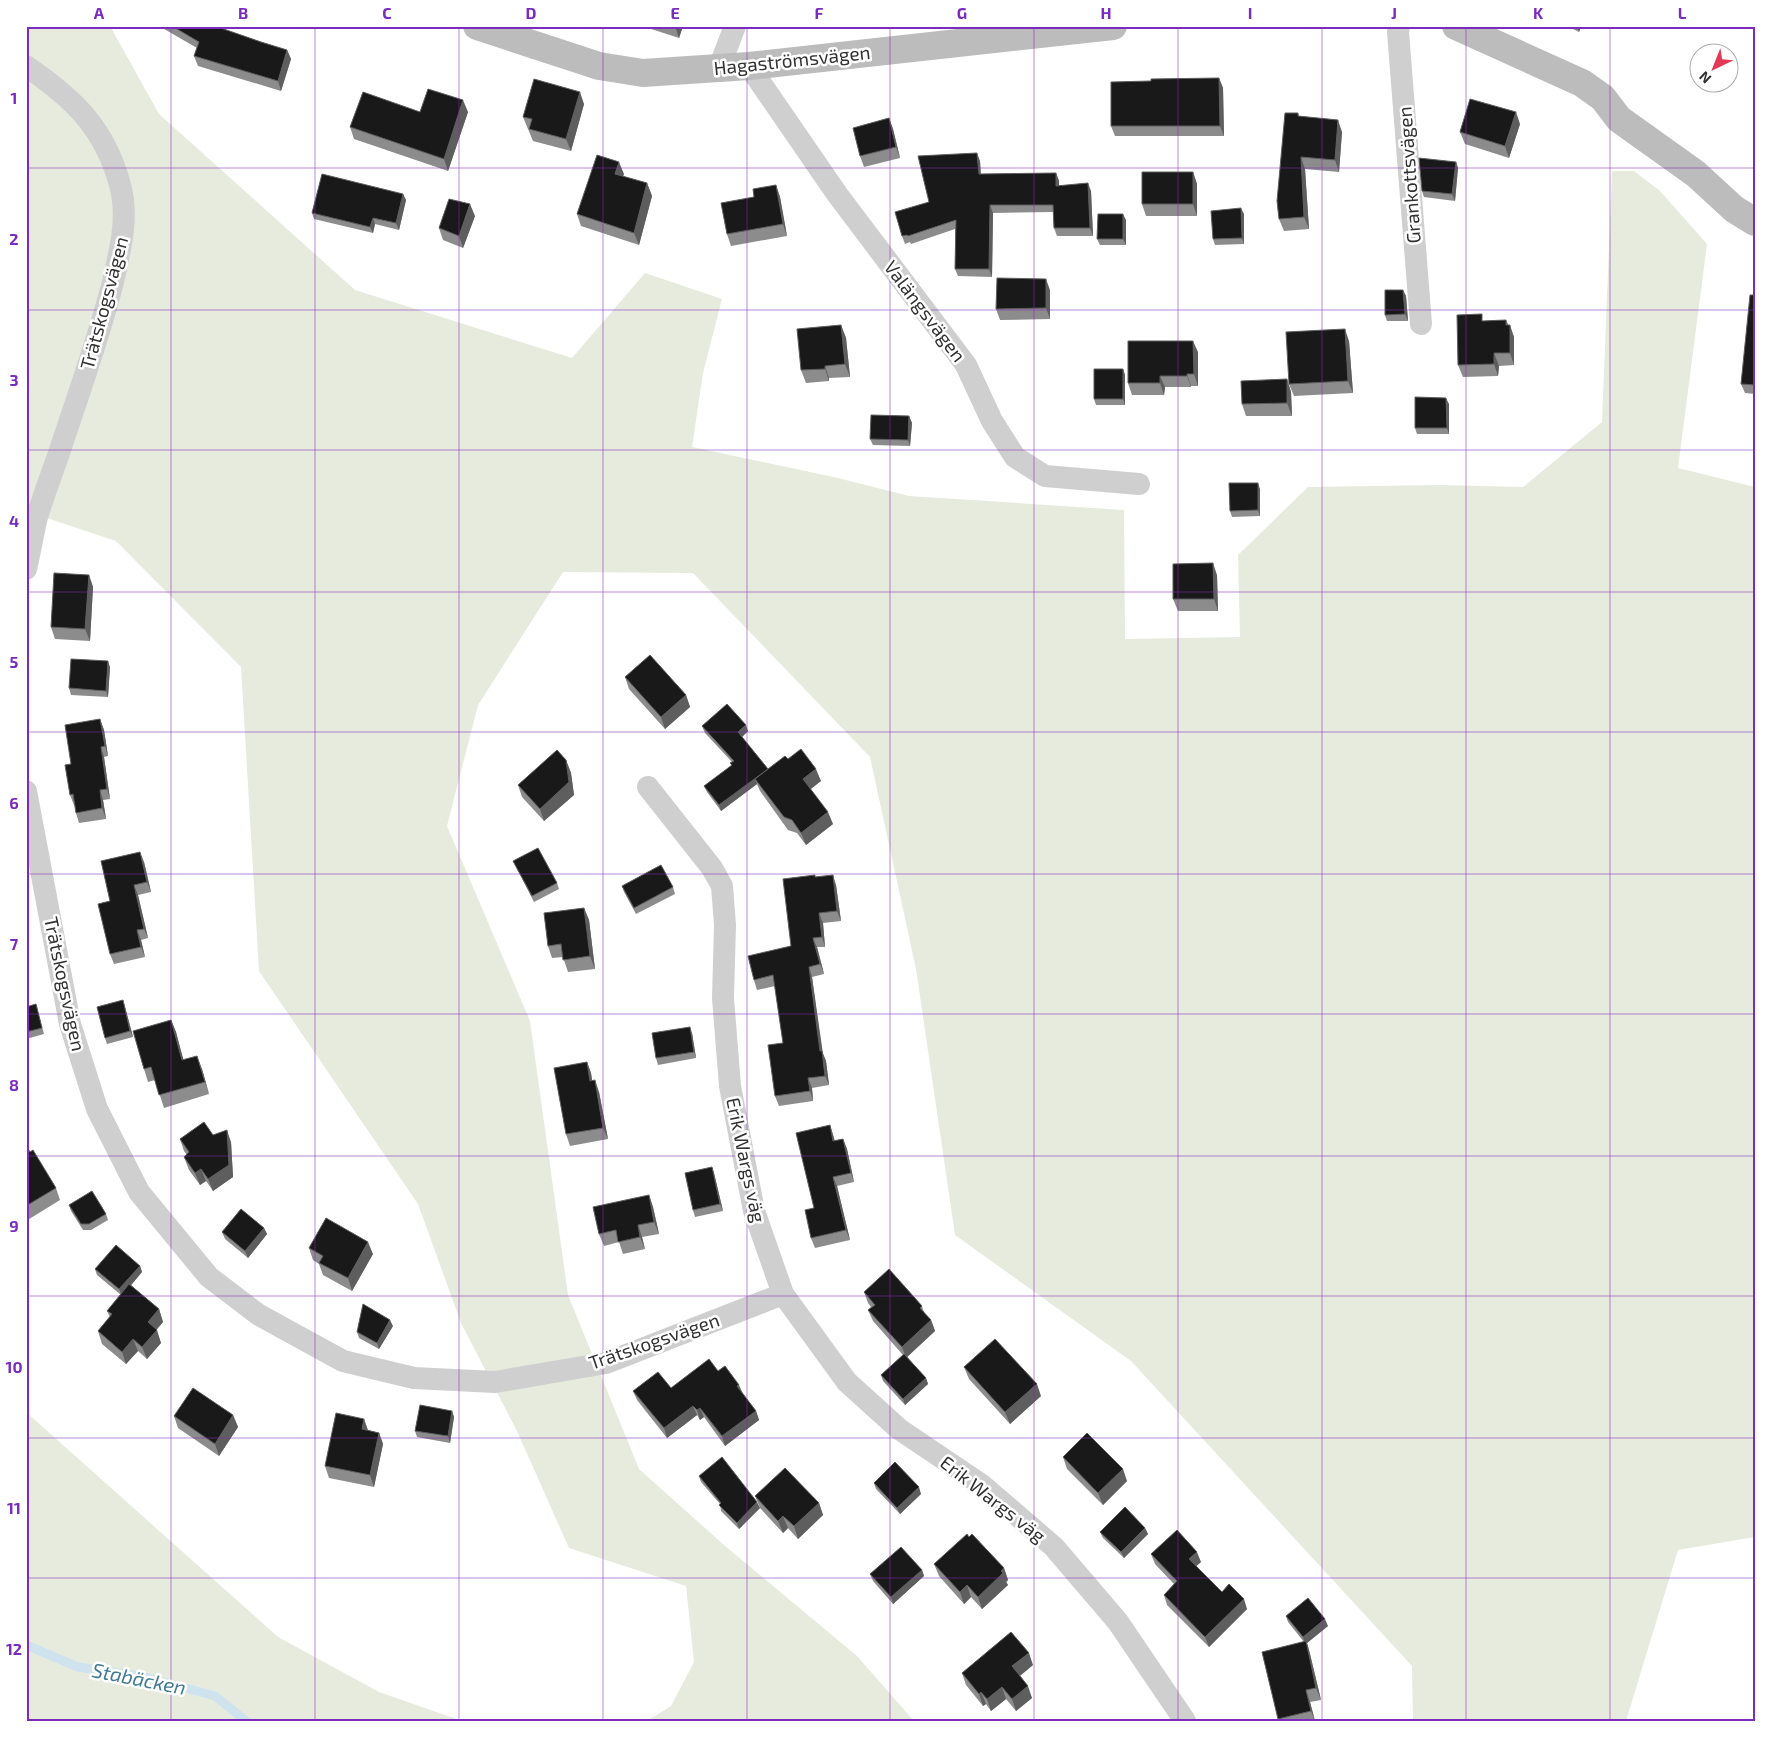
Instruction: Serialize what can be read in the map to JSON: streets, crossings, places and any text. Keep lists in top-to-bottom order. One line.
{"streets":{"street":["Hagaströmsvägen","Grankottsvägen","Trätskogsvägen","Valängsvägen","Erik Wargs väg"]},"crossings":[["Hagaströmsvägen","Valängsvägen"],["Trätskogsvägen","Erik Wargs väg"]],"water":["Stabäcken"],"north":"bottom left","grid":{"columns":["A","B","C","D","E","F","G","H","I","J","K","L"],"rows":["1","2","3","4","5","6","7","8","9","10","11","12"]}}
